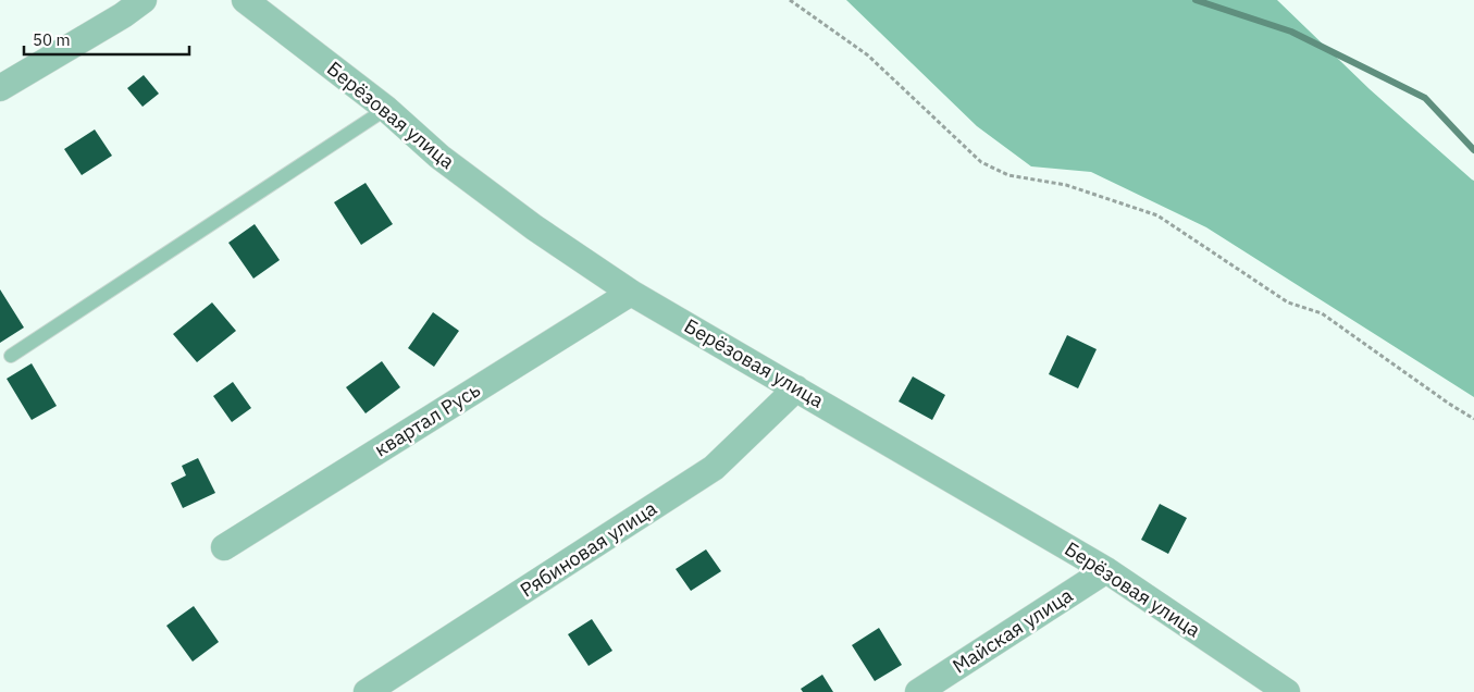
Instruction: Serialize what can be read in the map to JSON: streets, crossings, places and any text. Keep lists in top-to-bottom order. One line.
{"streets":{"street":["Берёзовая улица","квартал Русь","Рябиновая улица","Майская улица"]},"crossings":[["Берёзовая улица","квартал Русь"],["Берёзовая улица","Рябиновая улица"],["Берёзовая улица","Майская улица"]],"scale_bar":"50 m"}
